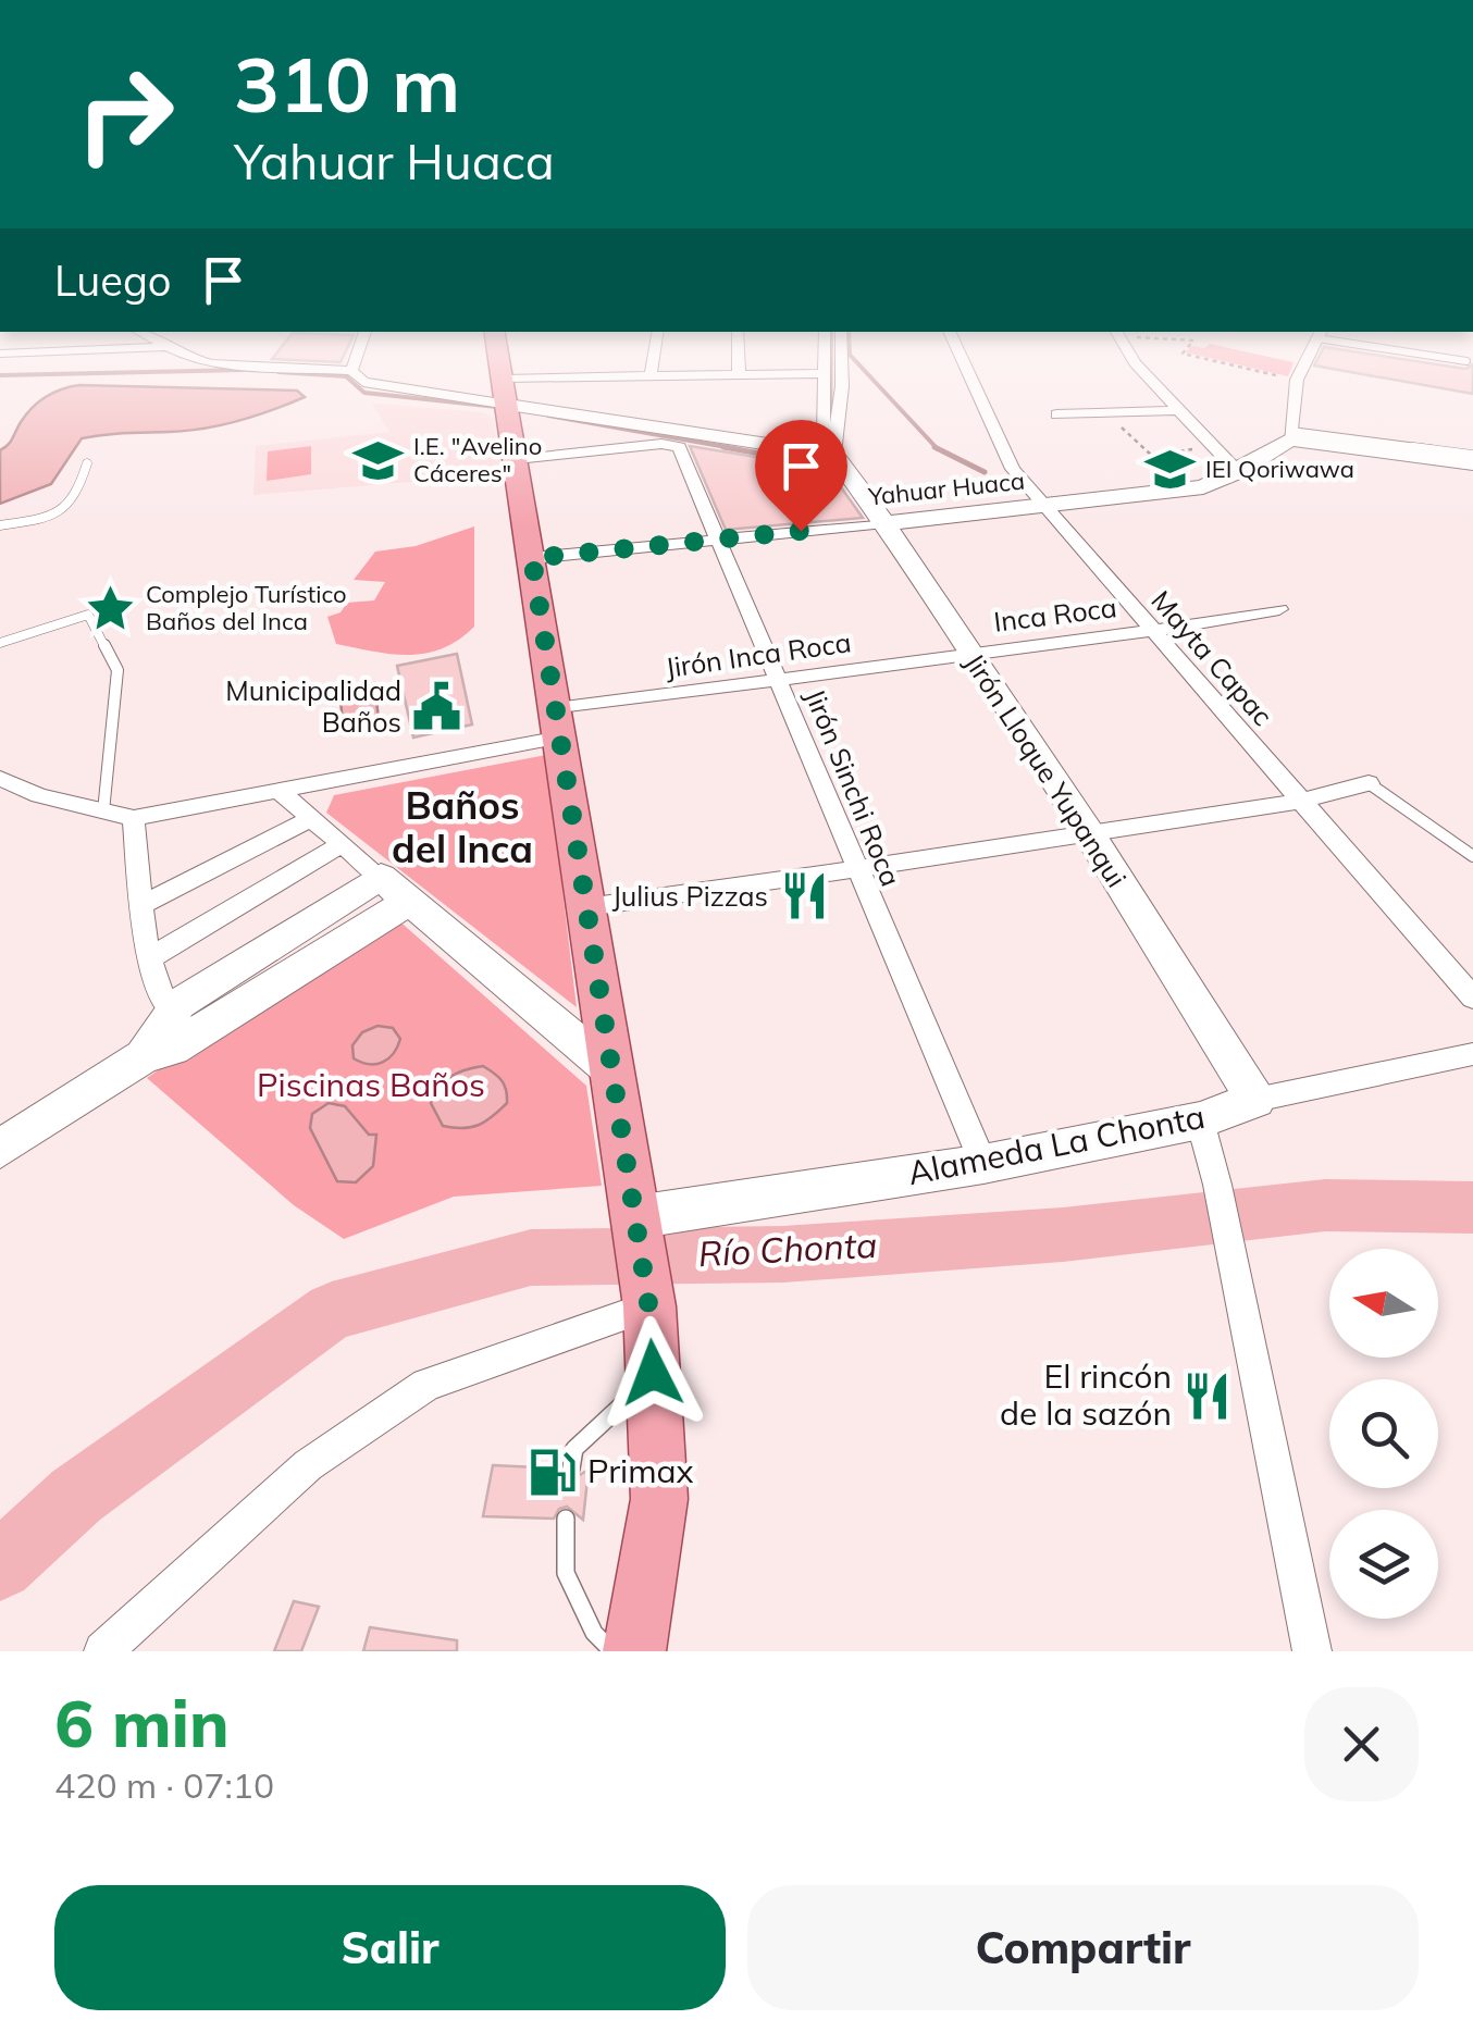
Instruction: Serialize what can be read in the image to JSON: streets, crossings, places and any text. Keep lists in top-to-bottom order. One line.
{"streets":{"street":["Yahuar Huaca","Inca Roca","Jirón Inca Roca","Mayta Capac","Jirón Lloque Yupanqui","Jirón Sinchi Roca","Alameda La Chonta"]},"crossings":[["Yahuar Huaca","Mayta Capac"],["Yahuar Huaca","Jirón Lloque Yupanqui"],["Yahuar Huaca","Jirón Sinchi Roca"],["Inca Roca","Jirón Inca Roca"],["Inca Roca","Mayta Capac"],["Inca Roca","Jirón Lloque Yupanqui"],["Jirón Inca Roca","Jirón Lloque Yupanqui"],["Jirón Inca Roca","Jirón Sinchi Roca"],["Jirón Lloque Yupanqui","Alameda La Chonta"],["Jirón Sinchi Roca","Alameda La Chonta"]],"districts":["Baños del Inca"],"water":["Río Chonta"],"parks":["Piscinas Baños"],"places":{"school or university":["I.E. \"Avelino Cáceres\"","IEI Qoriwawa"],"place":["Complejo Turístico Baños del Inca"],"public building":["Municipalidad Baños"],"restaurant":["Julius Pizzas","El rincón de la sazón"],"fuel station":["Primax"]},"north":"left","page":{"turn":["310 m","Yahuar Huaca"],"then":"Luego","heading":["6 min","420 m · 07:10"],"buttons":["Salir","Compartir"]}}
